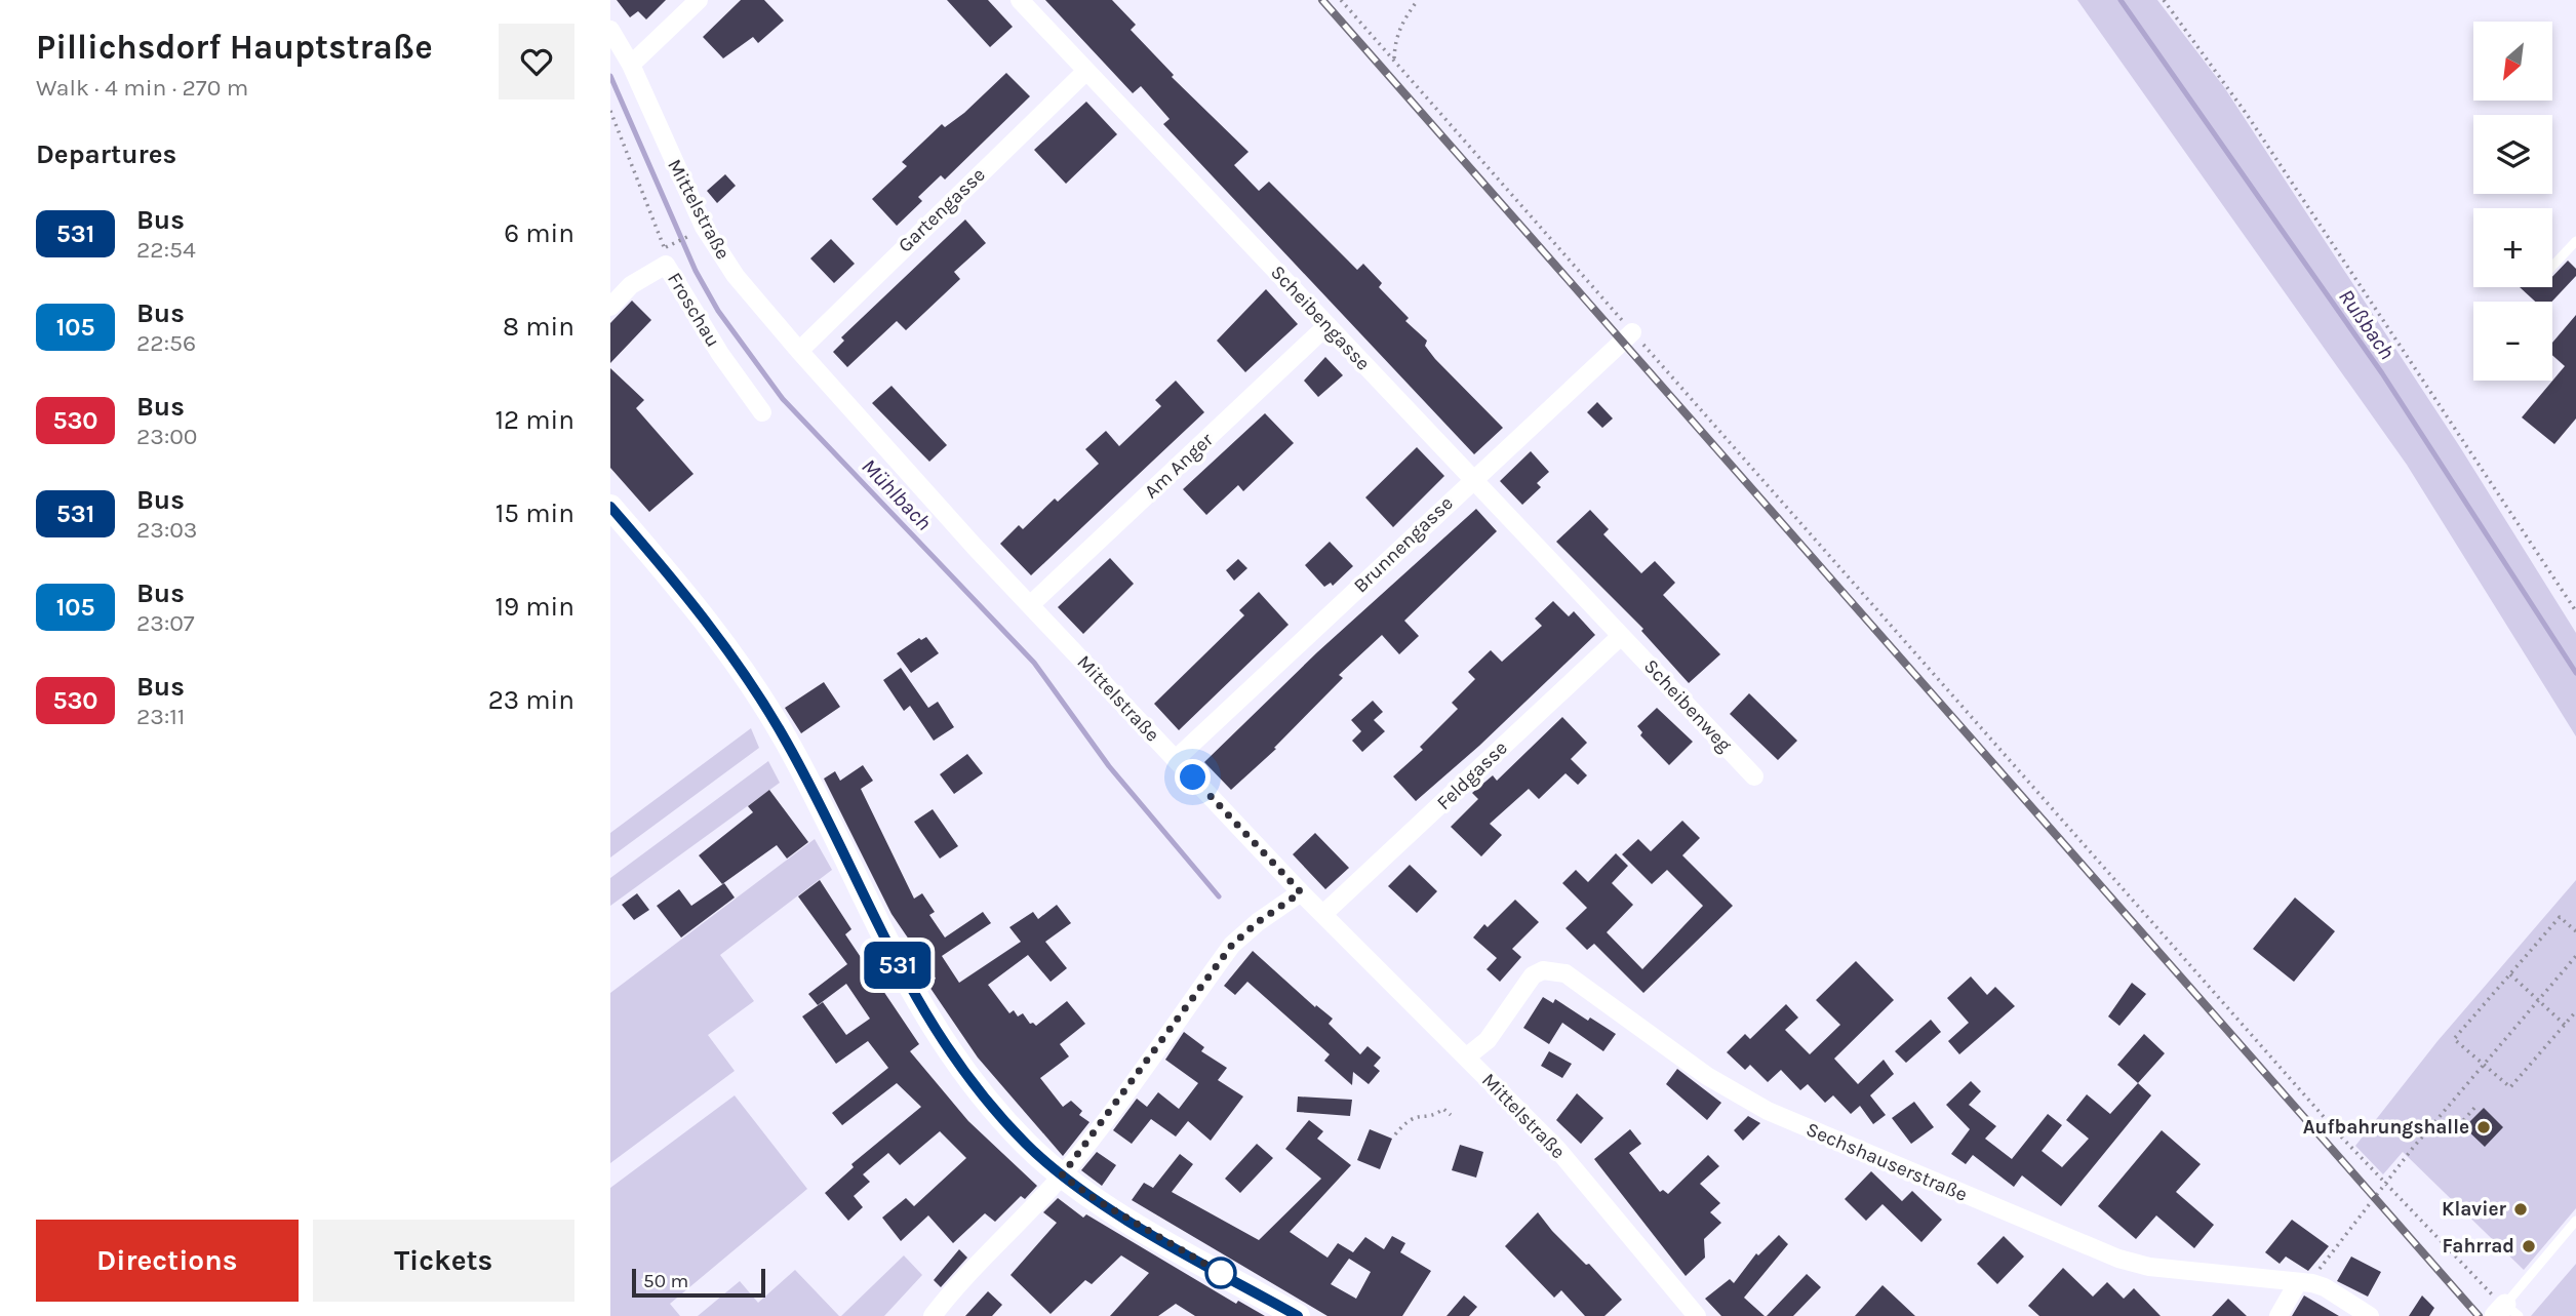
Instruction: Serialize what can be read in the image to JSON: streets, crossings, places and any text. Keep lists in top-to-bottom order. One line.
{"streets":{"street":["Mittelstraße","Gartengasse","Froschau","Scheibengasse","Am Anger","Brunnengasse","Scheibenweg","Feldgasse","Sechshauserstraße"]},"crossings":[["Mittelstraße","Gartengasse"],["Mittelstraße","Am Anger"],["Mittelstraße","Brunnengasse"],["Mittelstraße","Feldgasse"],["Mittelstraße","Sechshauserstraße"],["Gartengasse","Scheibengasse"],["Scheibengasse","Am Anger"],["Scheibengasse","Brunnengasse"],["Scheibengasse","Scheibenweg"],["Scheibengasse","Feldgasse"],["Scheibenweg","Feldgasse"]],"water":["Rußbach","Mühlbach"],"places":["Aufbahrungshalle","Klavier","Fahrrad"],"lines":["bus line 531"],"scale_bar":"50 m","north":"bottom left","page":{"heading":[["Pillichsdorf Hauptstraße","Walk · 4 min · 270 m"],"Departures"],"on_map":"531","map_buttons":["+","−"],"list":[{"mark":"531","name":"Bus","note":"22:54","value":"6 min"},{"mark":"105","name":"Bus","note":"22:56","value":"8 min"},{"mark":"530","name":"Bus","note":"23:00","value":"12 min"},{"mark":"531","name":"Bus","note":"23:03","value":"15 min"},{"mark":"105","name":"Bus","note":"23:07","value":"19 min"},{"mark":"530","name":"Bus","note":"23:11","value":"23 min"}],"buttons":["Directions","Tickets"],"scale":"50 m"}}
